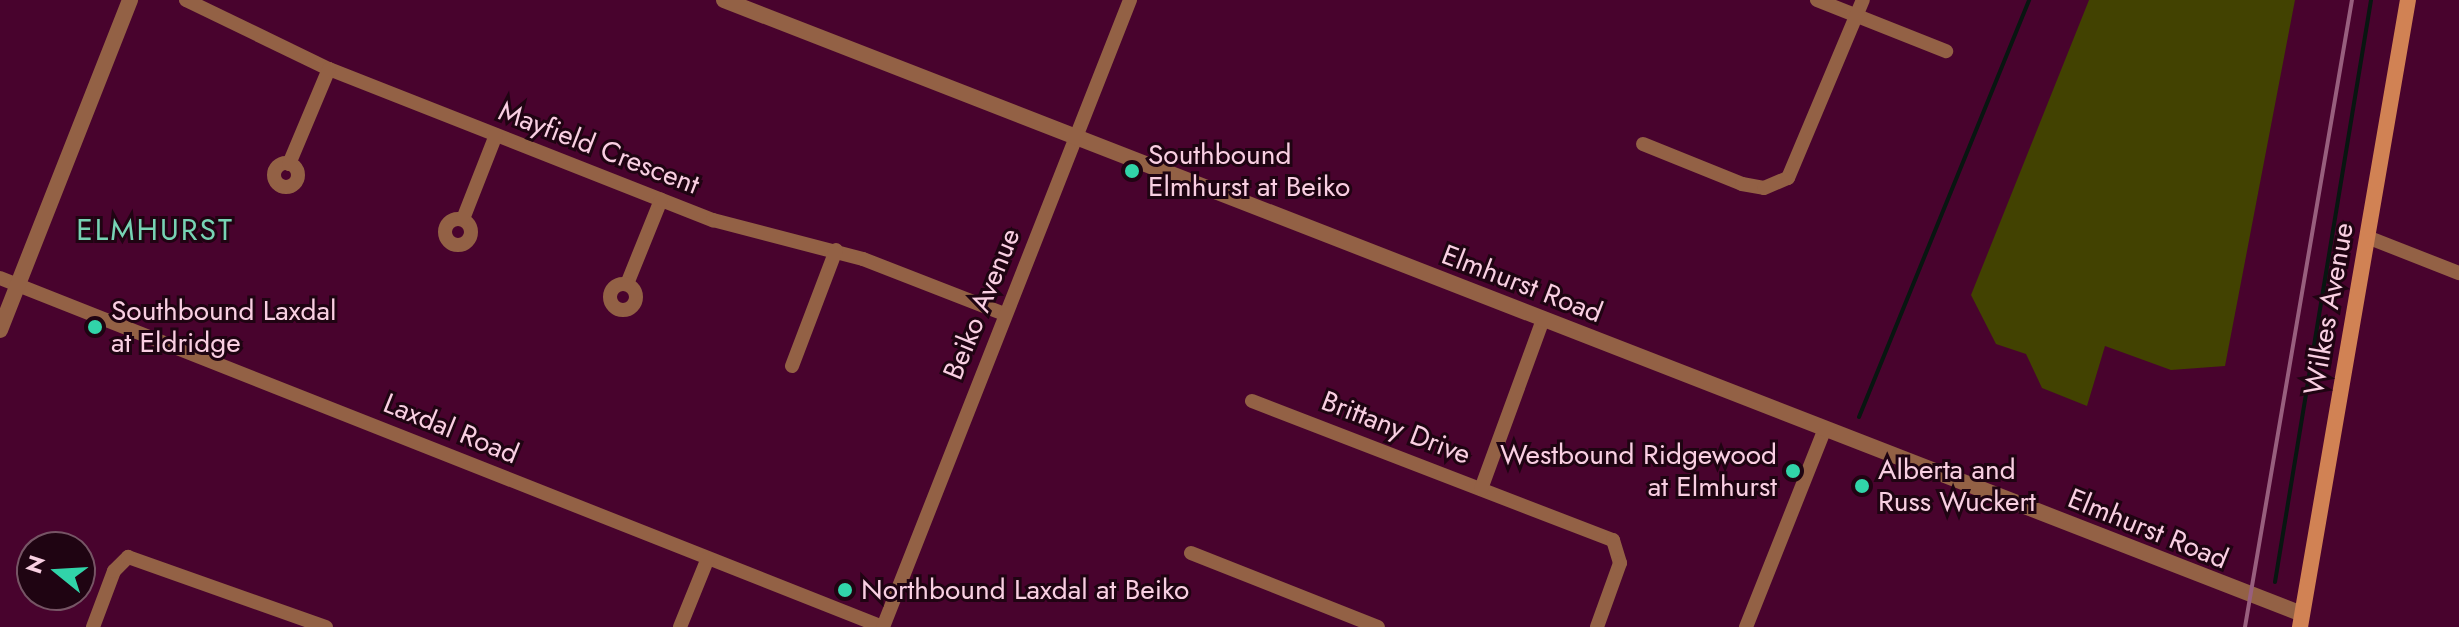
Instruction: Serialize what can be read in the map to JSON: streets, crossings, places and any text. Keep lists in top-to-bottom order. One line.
{"streets":{"main road":["Wilkes Avenue"],"street":["Mayfield Crescent","Elmhurst Road","Beiko Avenue","Brittany Drive","Laxdal Road"]},"crossings":[["Mayfield Crescent","Beiko Avenue"],["Elmhurst Road","Beiko Avenue"],["Elmhurst Road","Wilkes Avenue"],["Beiko Avenue","Laxdal Road"]],"districts":["ELMHURST"],"places":["Southbound Elmhurst at Beiko","Southbound Laxdal at Eldridge","Westbound Ridgewood at Elmhurst","Alberta and Russ Wuckert","Northbound Laxdal at Beiko"],"north":"left"}
